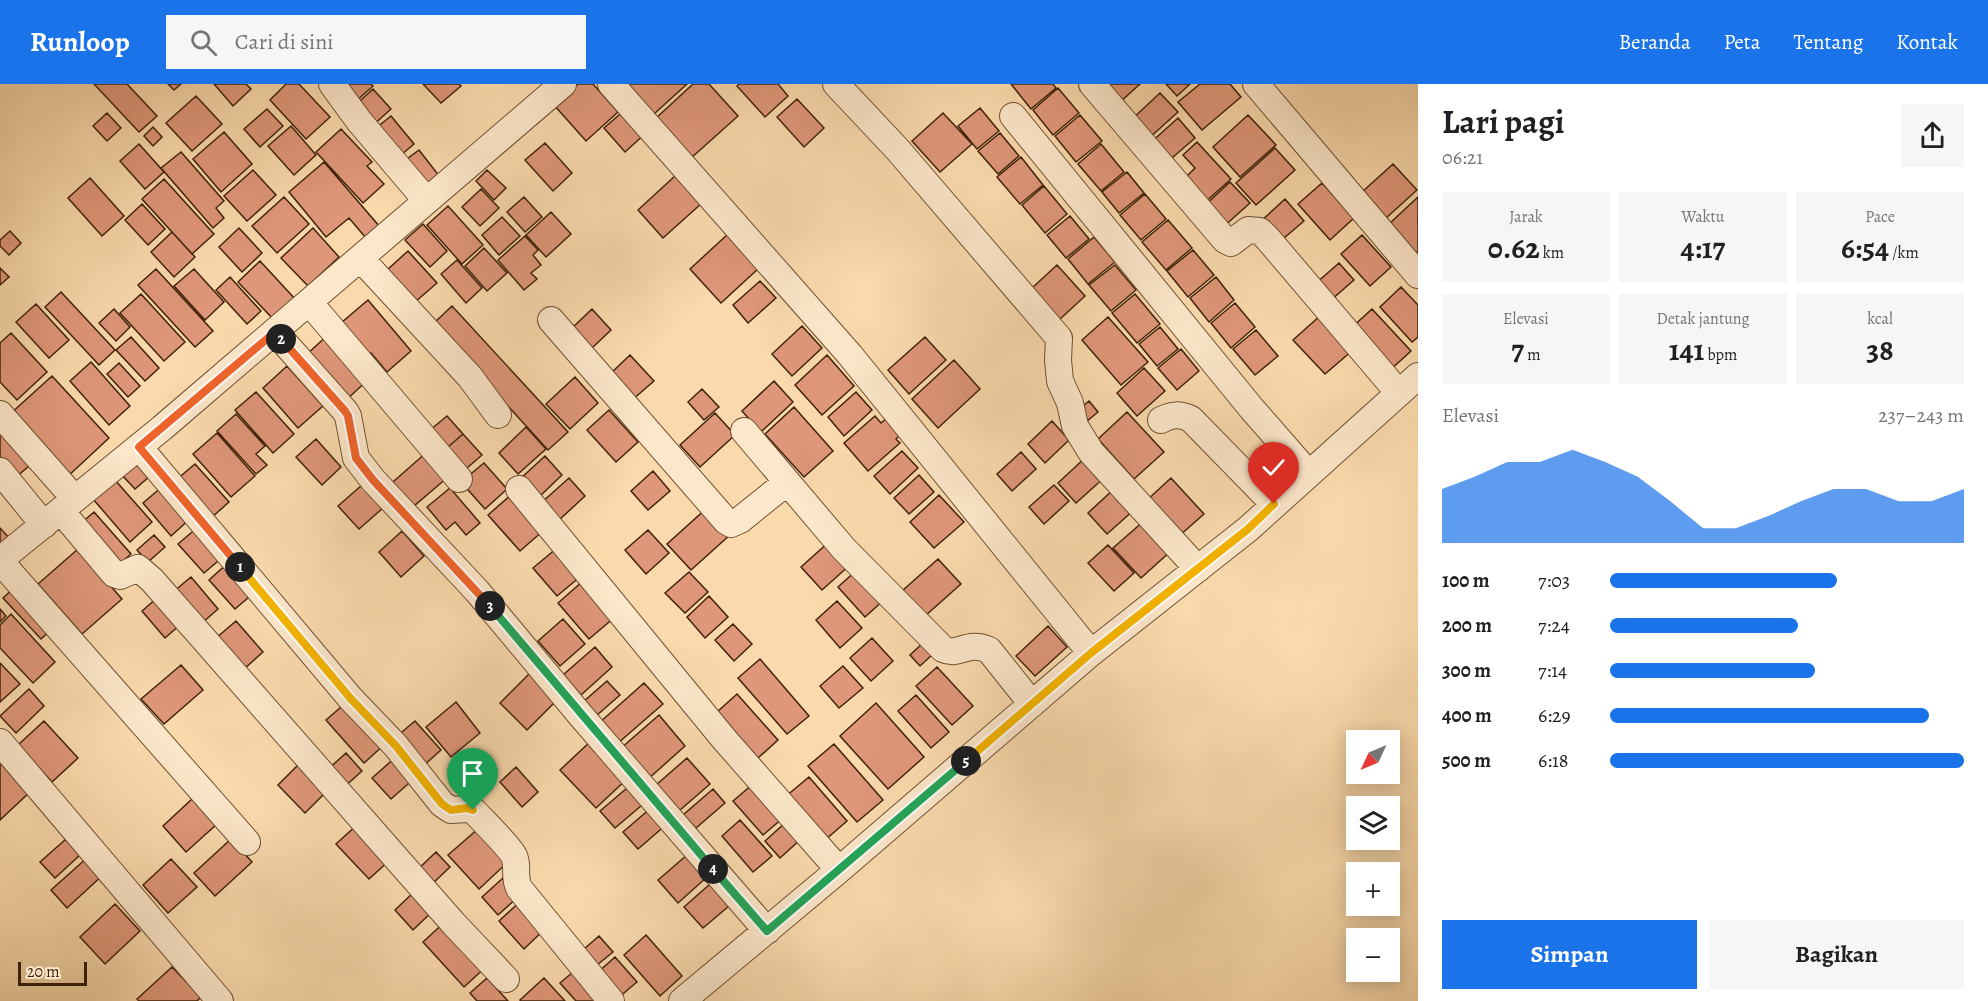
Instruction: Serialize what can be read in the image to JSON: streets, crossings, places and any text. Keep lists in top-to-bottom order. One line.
{"scale_bar":"20 m","north":"bottom left","page":{"header":"Runloop","search":"Cari di sini","nav":["Beranda","Peta","Tentang","Kontak"],"heading":["Lari pagi","06:21"],"stats":[["Jarak","0.62 km"],["Waktu","4:17"],["Pace","6:54 /km"],["Elevasi","7 m"],["Detak jantung","141 bpm"],["kcal","38"]],"pins":["2","1","3","5","4"],"chart":["Elevasi","237–243 m"],"list":[{"name":"100 m","note":"7:03"},{"name":"200 m","note":"7:24"},{"name":"300 m","note":"7:14"},{"name":"400 m","note":"6:29"},{"name":"500 m","note":"6:18"}],"map_buttons":["+","−"],"buttons":["Simpan","Bagikan"],"scale":"20 m"}}
